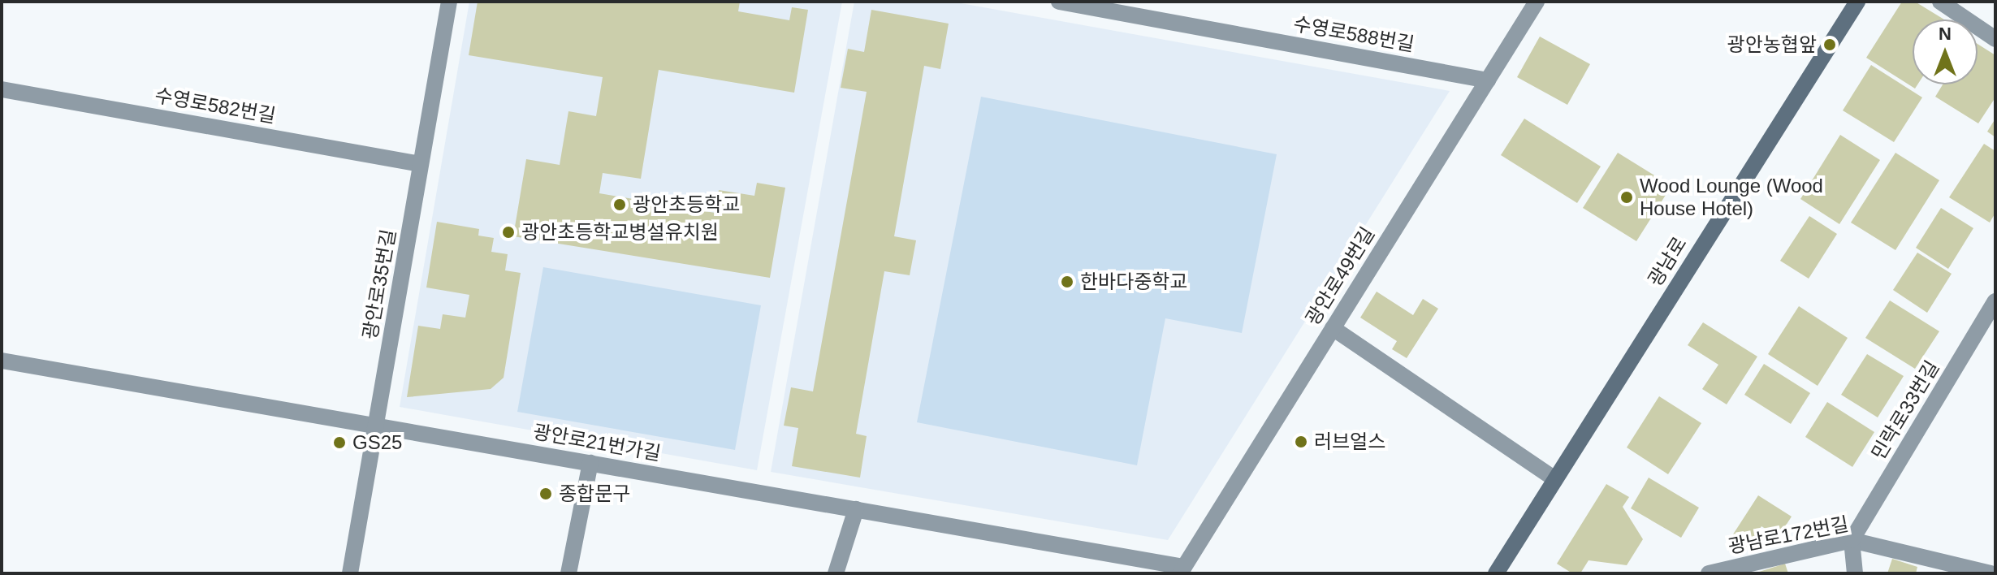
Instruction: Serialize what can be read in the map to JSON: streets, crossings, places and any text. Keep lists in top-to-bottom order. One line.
{"streets":{"main road":["광남로"],"street":["수영로588번길","수영로582번길","광안로49번길","광안로35번길","민락로33번길","광안로21번가길","광남로172번길"]},"crossings":[["수영로588번길","광안로49번길"],["수영로582번길","광안로35번길"],["광안로49번길","광안로21번가길"],["광안로35번길","광안로21번가길"],["민락로33번길","광남로172번길"]],"places":["광안농협앞","Wood Lounge (Wood House Hotel)","광안초등학교","광안초등학교병설유치원","한바다중학교","러브얼스","GS25","종합문구"],"north":"top"}
